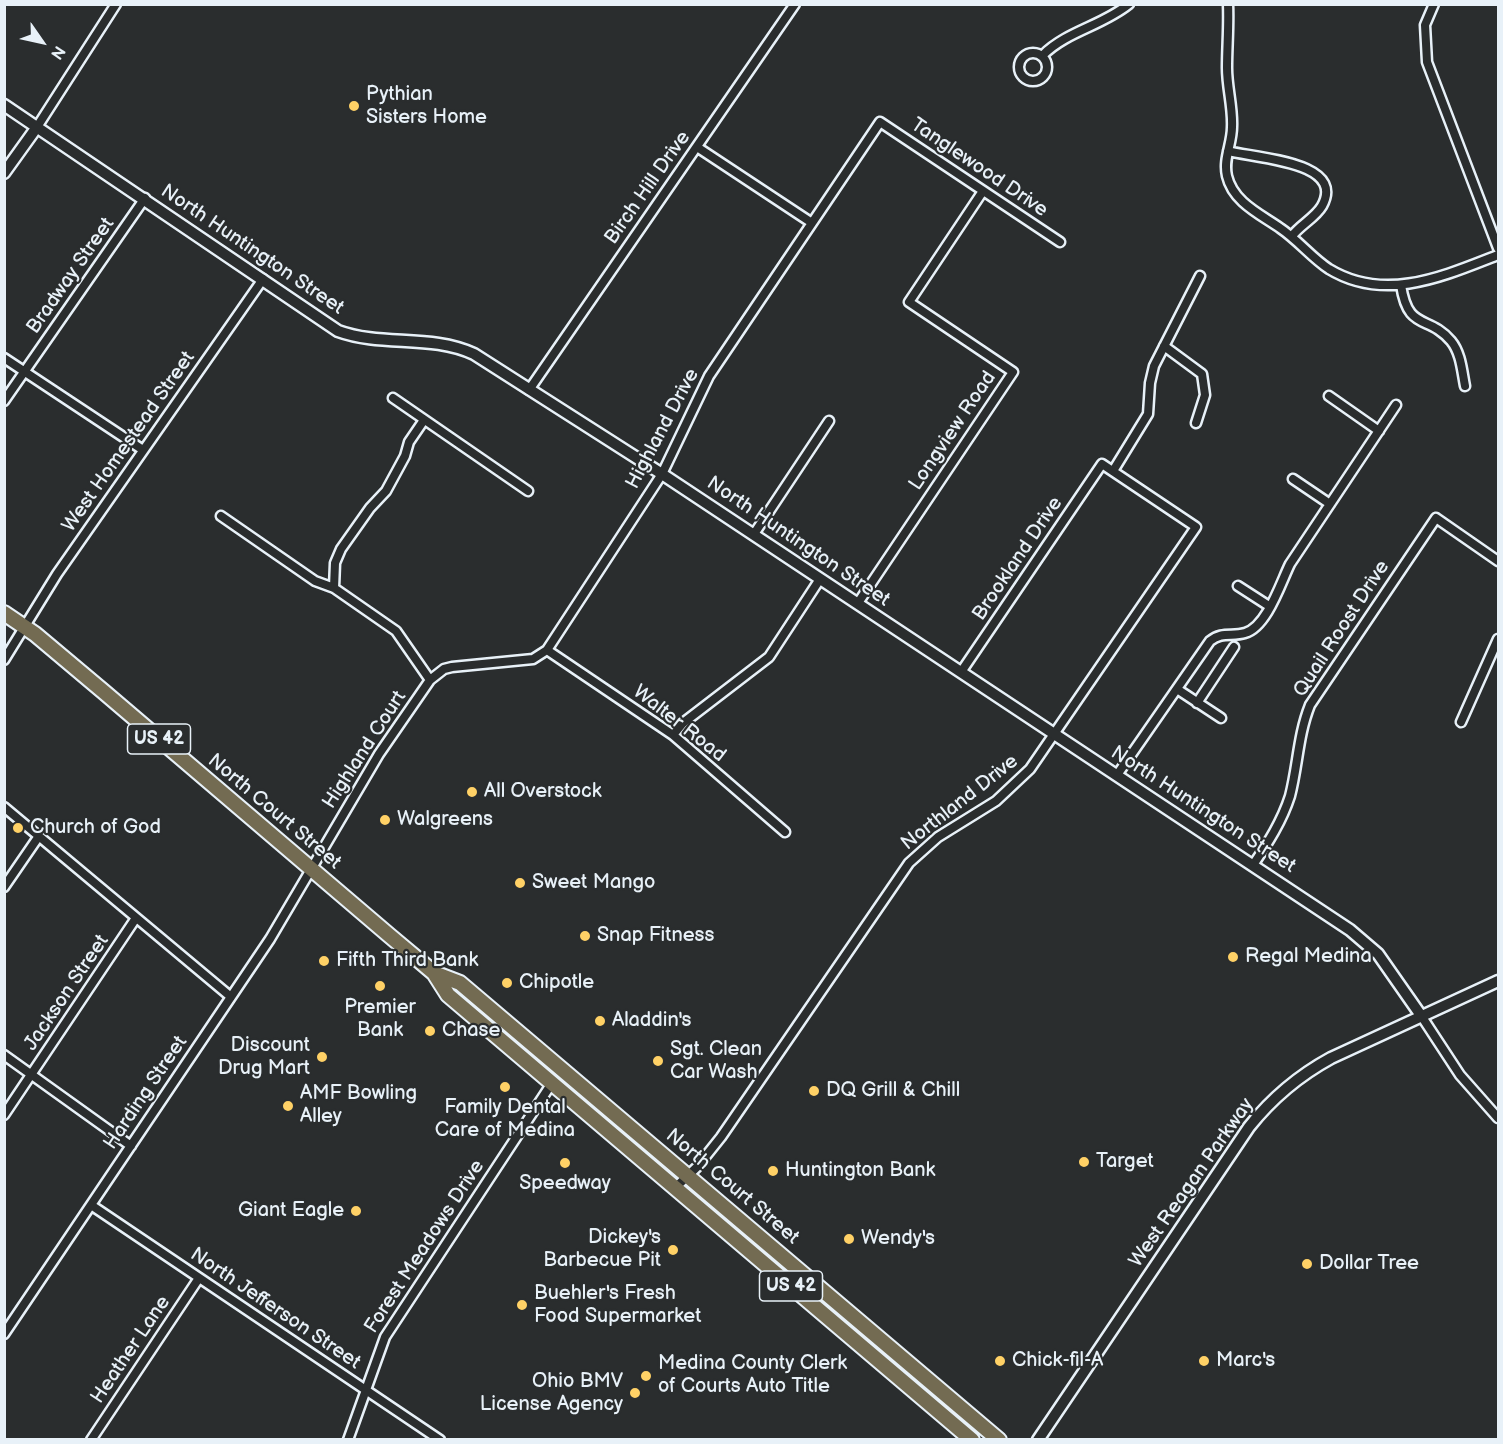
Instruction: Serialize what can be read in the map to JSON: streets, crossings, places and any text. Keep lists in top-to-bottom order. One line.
{"streets":{"main road":["US 42","North Court Street"],"street":["Tanglewood Drive","Birch Hill Drive","North Huntington Street","Bradway Street","Highland Drive","Longview Road","West Homestead Street","Brookland Drive","Quail Roost Drive","Walter Road","Highland Court","Northland Drive","Jackson Street","Harding Street","West Reagan Parkway","Forest Meadows Drive","North Jefferson Street","Heather Lane"]},"crossings":[["Tanglewood Drive","Highland Drive"],["Tanglewood Drive","Longview Road"],["Birch Hill Drive","North Huntington Street"],["North Huntington Street","Bradway Street"],["North Huntington Street","Highland Drive"],["North Huntington Street","Longview Road"],["North Huntington Street","West Homestead Street"],["North Huntington Street","Brookland Drive"],["North Huntington Street","Quail Roost Drive"],["North Huntington Street","Northland Drive"],["North Huntington Street","West Reagan Parkway"],["Highland Drive","Walter Road"],["West Homestead Street","North Court Street"],["Brookland Drive","Northland Drive"],["Highland Court","North Court Street"],["Highland Court","Harding Street"],["Northland Drive","North Court Street"],["North Court Street","Harding Street"],["North Court Street","Forest Meadows Drive"],["Harding Street","North Jefferson Street"],["Forest Meadows Drive","North Jefferson Street"],["North Jefferson Street","Heather Lane"]],"places":["Pythian Sisters Home","All Overstock","Walgreens","Church of God","Sweet Mango","Snap Fitness","Regal Medina","Fifth Third Bank","Chipotle","Premier Bank","Aladdin's","Chase","Discount Drug Mart","Sgt. Clean Car Wash","Family Dental Care of Medina","DQ Grill & Chill","AMF Bowling Alley","Target","Speedway","Huntington Bank","Giant Eagle","Wendy's","Dickey's Barbecue Pit","Dollar Tree","Buehler's Fresh Food Supermarket","Chick-fil-A","Marc's","Medina County Clerk of Courts Auto Title","Ohio BMV License Agency"],"north":"bottom right"}
